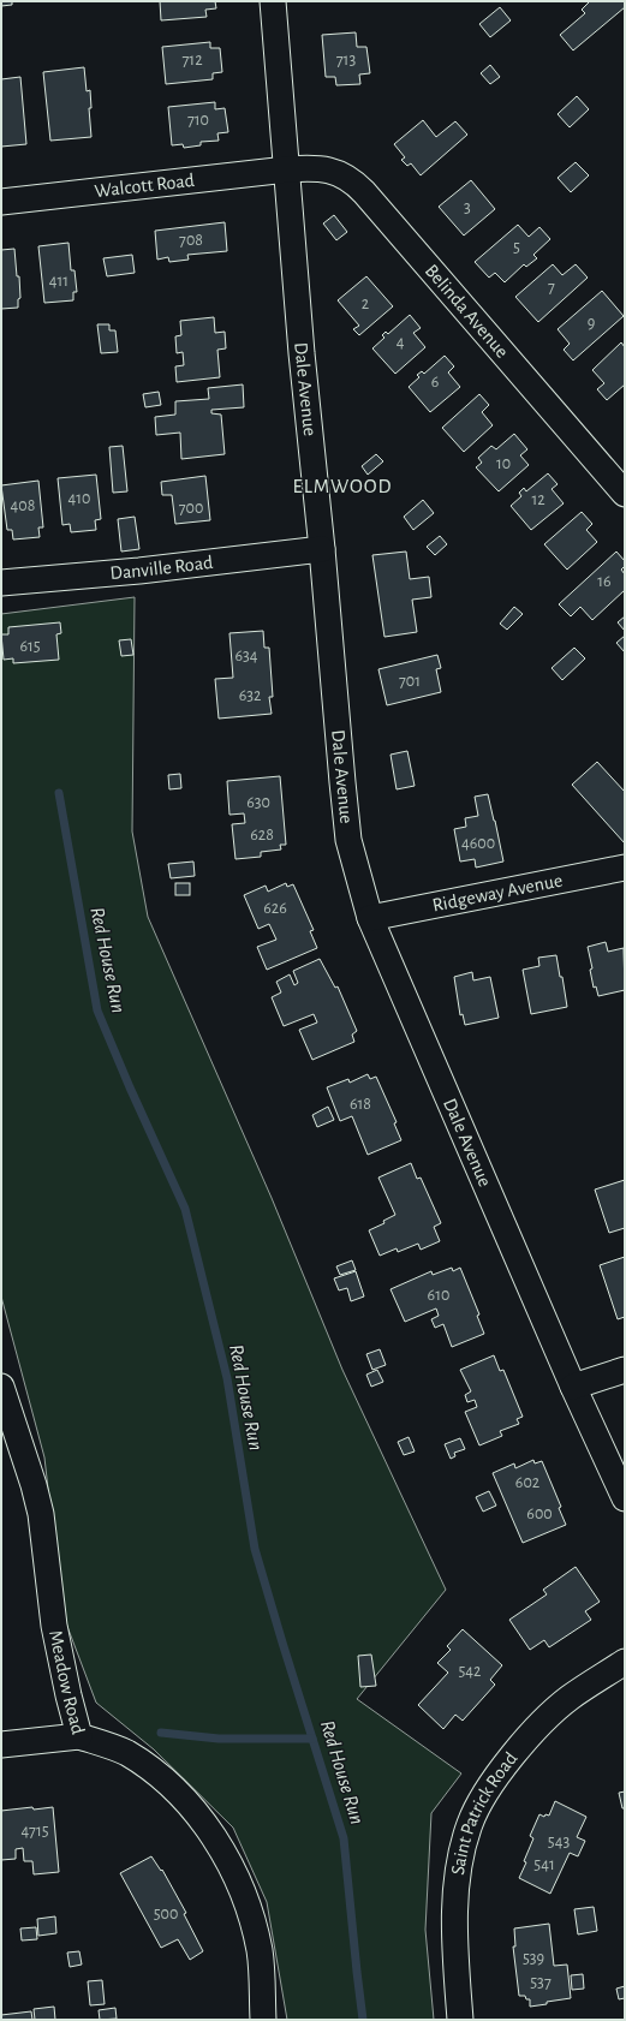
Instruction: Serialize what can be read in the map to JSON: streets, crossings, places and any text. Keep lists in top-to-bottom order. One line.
{"streets":{"street":["Walcott Road","Belinda Avenue","Dale Avenue","Danville Road","Ridgeway Avenue","Meadow Road","Saint Patrick Road"]},"crossings":[["Walcott Road","Belinda Avenue"],["Walcott Road","Dale Avenue"],["Belinda Avenue","Dale Avenue"],["Dale Avenue","Danville Road"],["Dale Avenue","Ridgeway Avenue"]],"districts":["ELMWOOD"],"water":["Red House Run"],"house_numbers":["712","713","710","3","708","5","411","7","2","9","4","6","10","410","12","408","700","16","615","634","701","632","630","628","4600","626","618","610","602","600","542","4715","543","541","500","539","537"]}
